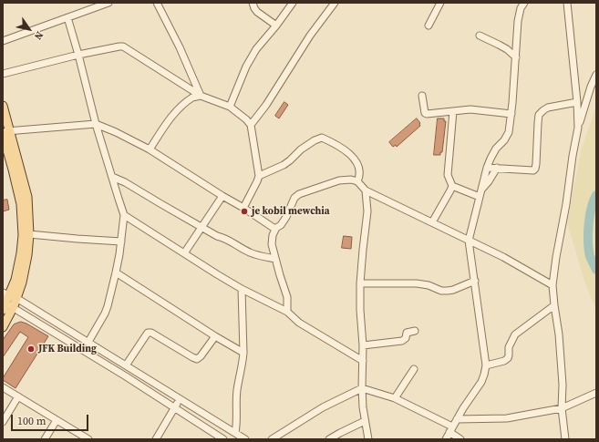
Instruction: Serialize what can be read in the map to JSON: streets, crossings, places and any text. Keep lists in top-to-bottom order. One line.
{"places":["je kobil mewchia","JFK Building"],"scale_bar":"100 m","north":"bottom right"}
